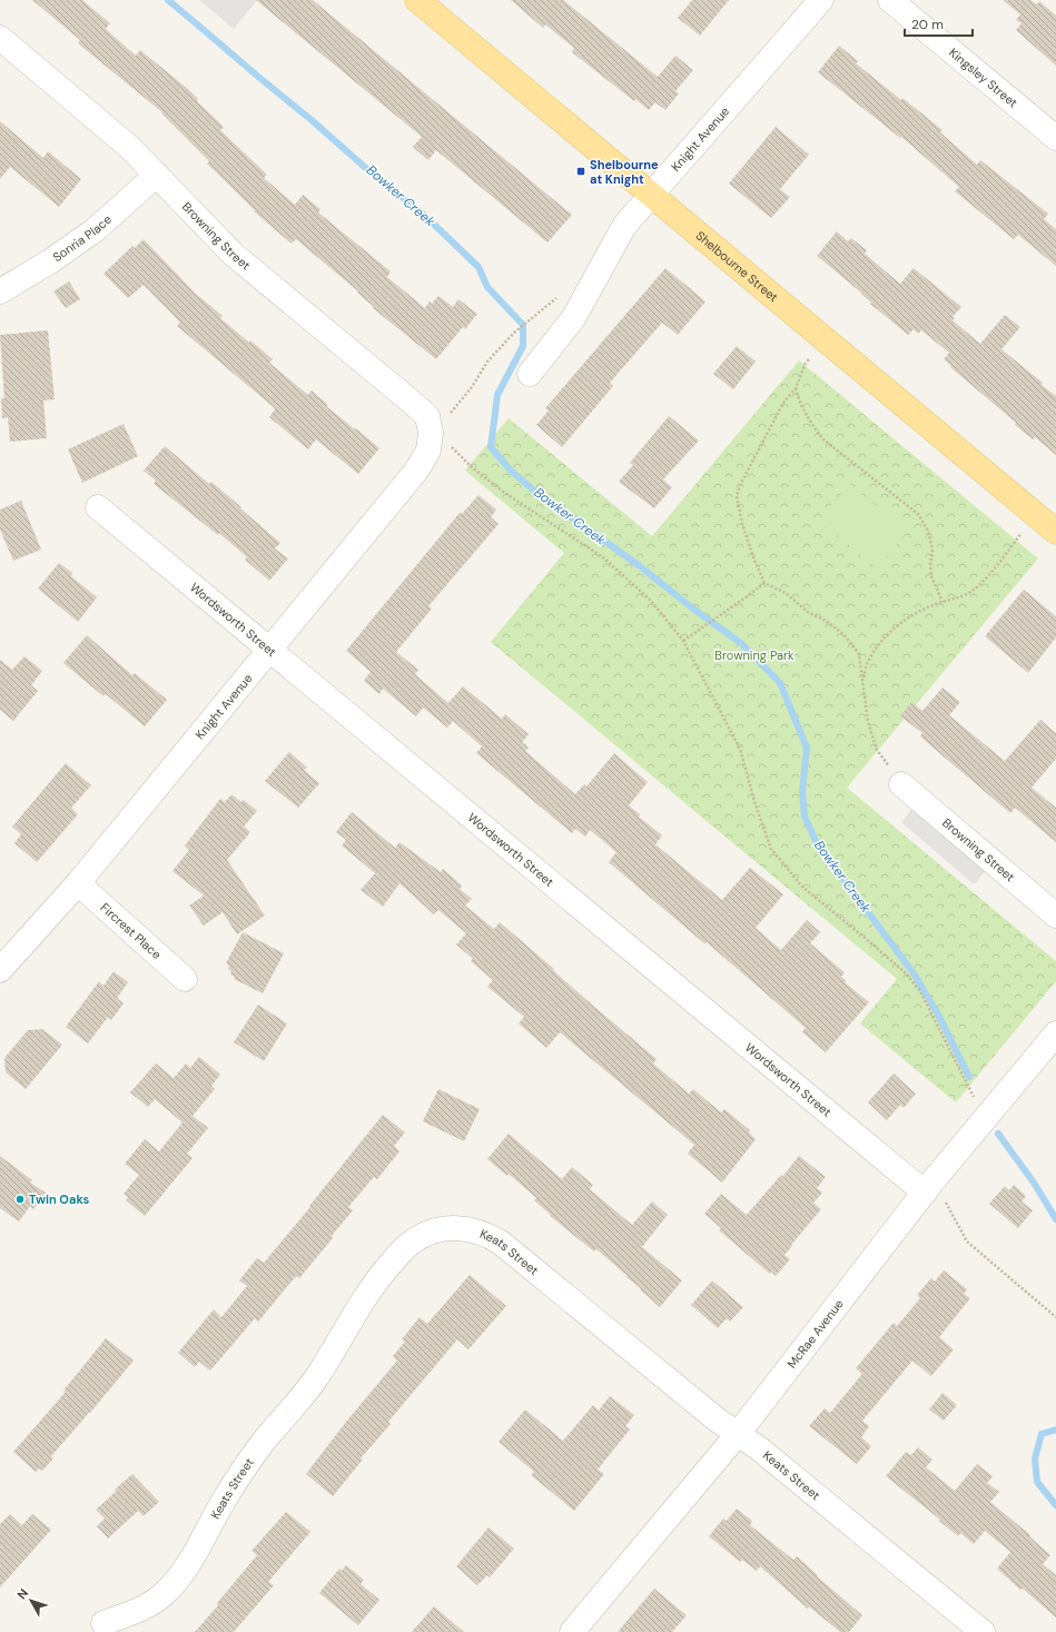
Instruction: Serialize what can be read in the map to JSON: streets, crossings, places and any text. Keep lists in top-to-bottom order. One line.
{"streets":{"main road":["Shelbourne Street"],"street":["Kingsley Street","Knight Avenue","Browning Street","Sonria Place","Wordsworth Street","Fircrest Place","Keats Street","McRae Avenue"]},"crossings":[["Knight Avenue","Browning Street"],["Knight Avenue","Shelbourne Street"],["Knight Avenue","Wordsworth Street"],["Knight Avenue","Fircrest Place"],["Browning Street","Sonria Place"],["Wordsworth Street","McRae Avenue"],["Keats Street","McRae Avenue"]],"water":["Bowker Creek"],"parks":["Browning Park"],"places":{"transit":["Shelbourne at Knight"],"other":["Twin Oaks"]},"scale_bar":"20 m","north":"top left"}
